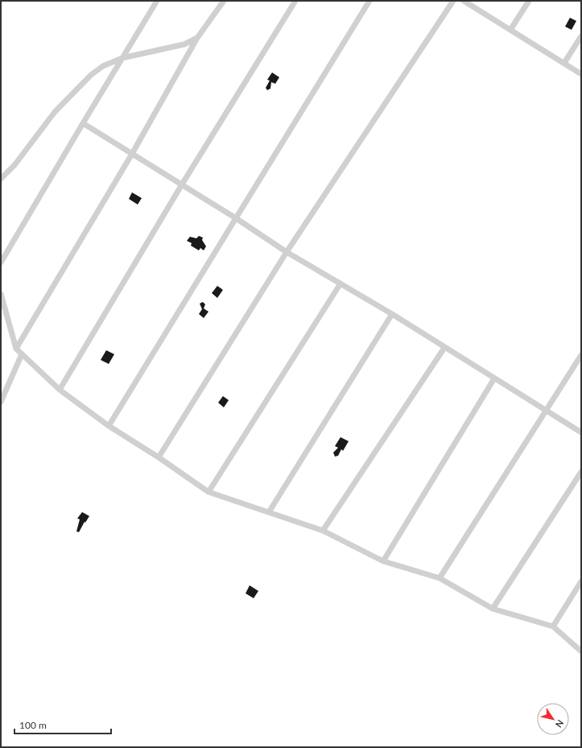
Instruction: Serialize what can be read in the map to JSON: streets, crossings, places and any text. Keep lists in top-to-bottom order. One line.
{"scale_bar":"100 m","north":"bottom right"}
